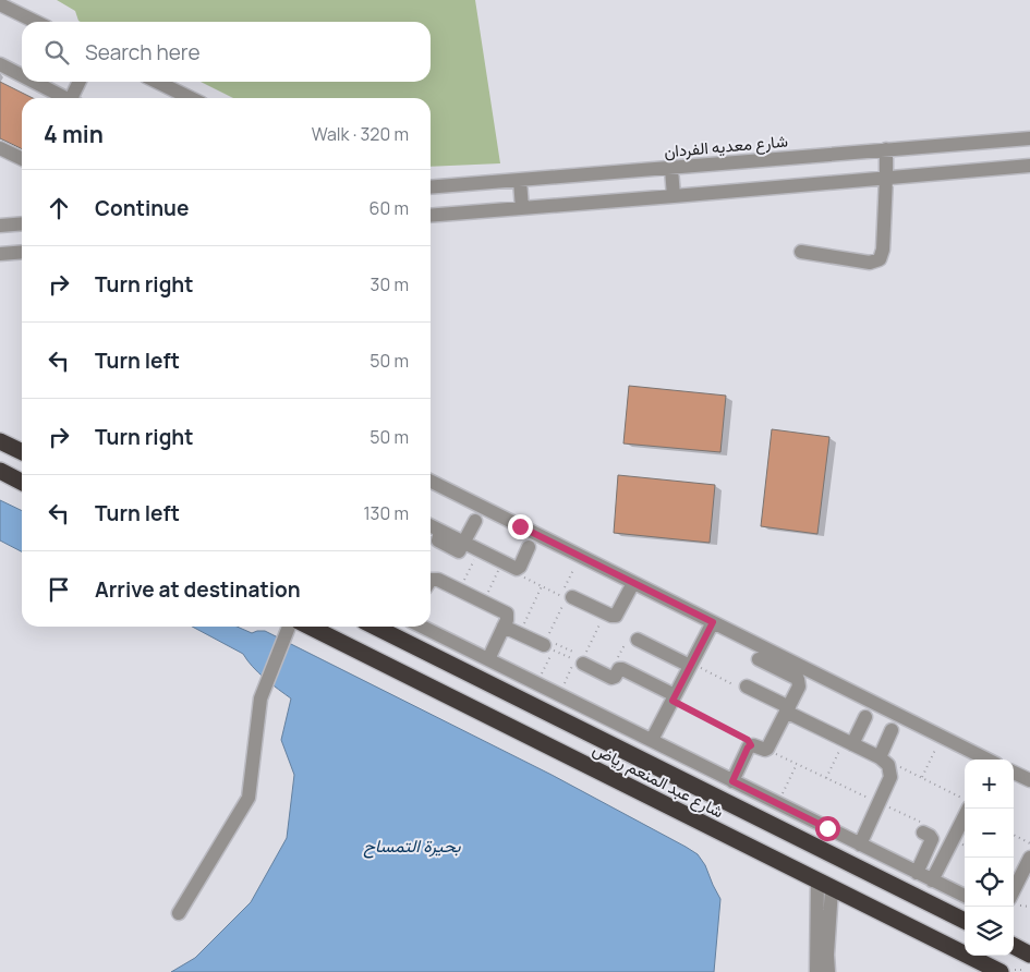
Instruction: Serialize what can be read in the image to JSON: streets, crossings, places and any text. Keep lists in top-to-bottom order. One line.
{"streets":{"highway":["شارع عبد المنعم رياض"],"street":["شارع معديه الفردان"]},"water":["بحيرة التمساح"],"page":{"search":"Search here","heading":["4 min","Walk · 320 m"],"list":[["Continue","60 m"],["Turn right","30 m"],["Turn left","50 m"],["Turn right","50 m"],["Turn left","130 m"],"Arrive at destination"],"map_buttons":["+","−"]}}
